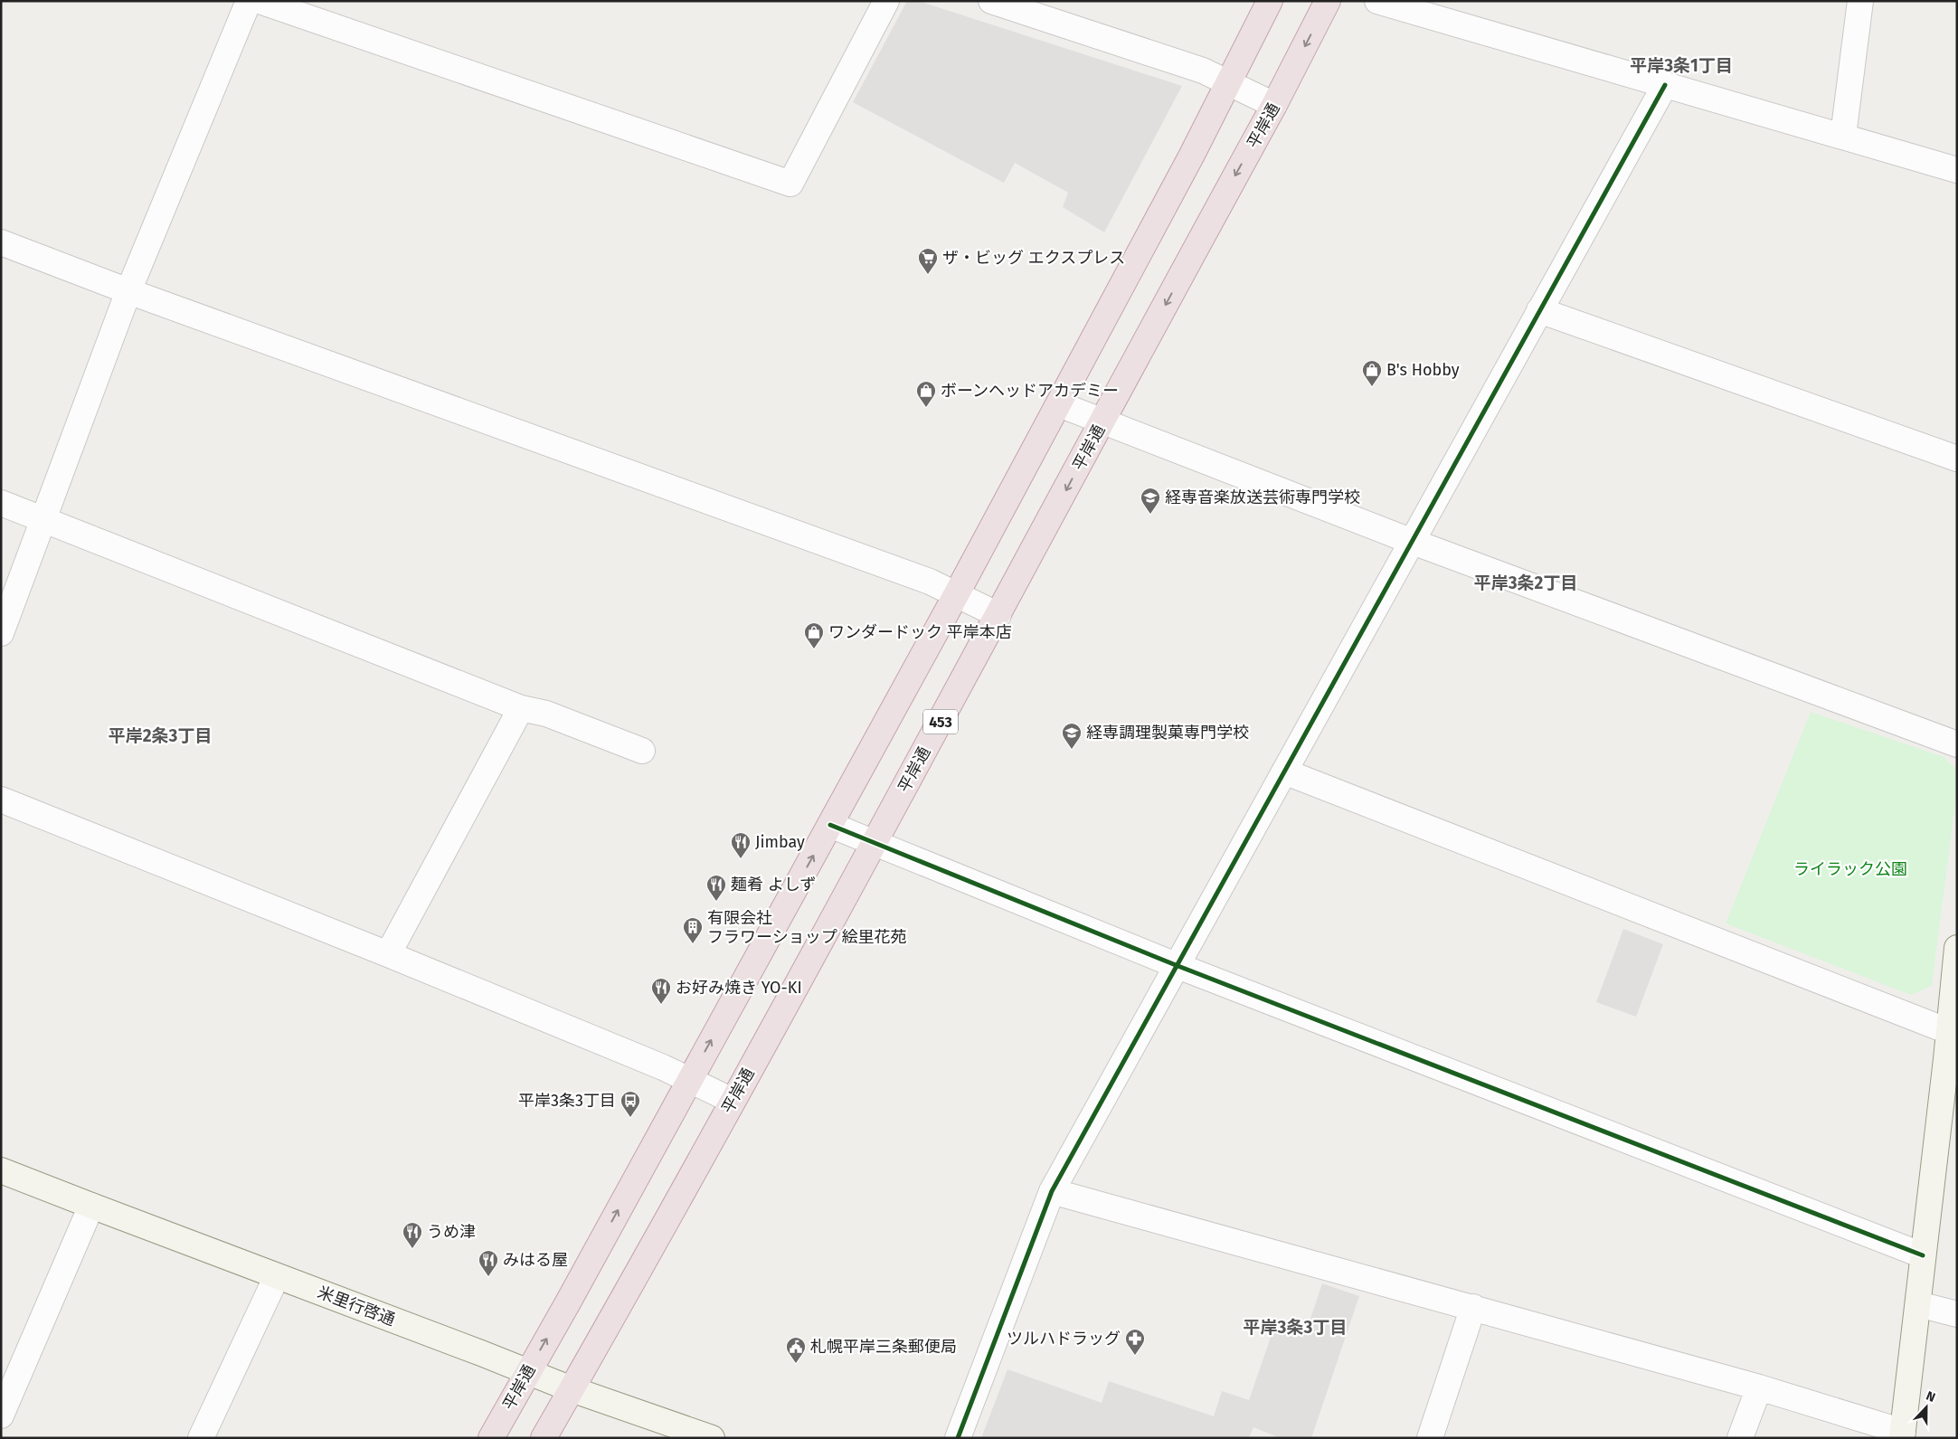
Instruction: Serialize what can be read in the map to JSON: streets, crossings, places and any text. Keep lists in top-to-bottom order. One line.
{"streets":{"highway":["平岸通","453"],"street":["米里行啓通"]},"crossings":[["平岸通","米里行啓通"]],"districts":["平岸3条1丁目","平岸3条2丁目","平岸2条3丁目","平岸3条3丁目"],"parks":["ライラック公園"],"places":{"supermarket":["ザ・ビッグ エクスプレス"],"shop":["B's Hobby","ボーンヘッドアカデミー","ワンダードック 平岸本店"],"school or university":["経専音楽放送芸術専門学校","経専調理製菓専門学校"],"restaurant":["Jimbay","麺肴 よしず","お好み焼き YO-KI","うめ津","みはる屋"],"building":["有限会社 フラワーショップ 絵里花苑"],"bus stop":["平岸3条3丁目"],"pharmacy":["ツルハドラッグ"],"public building":["札幌平岸三条郵便局"]},"north":"top"}
